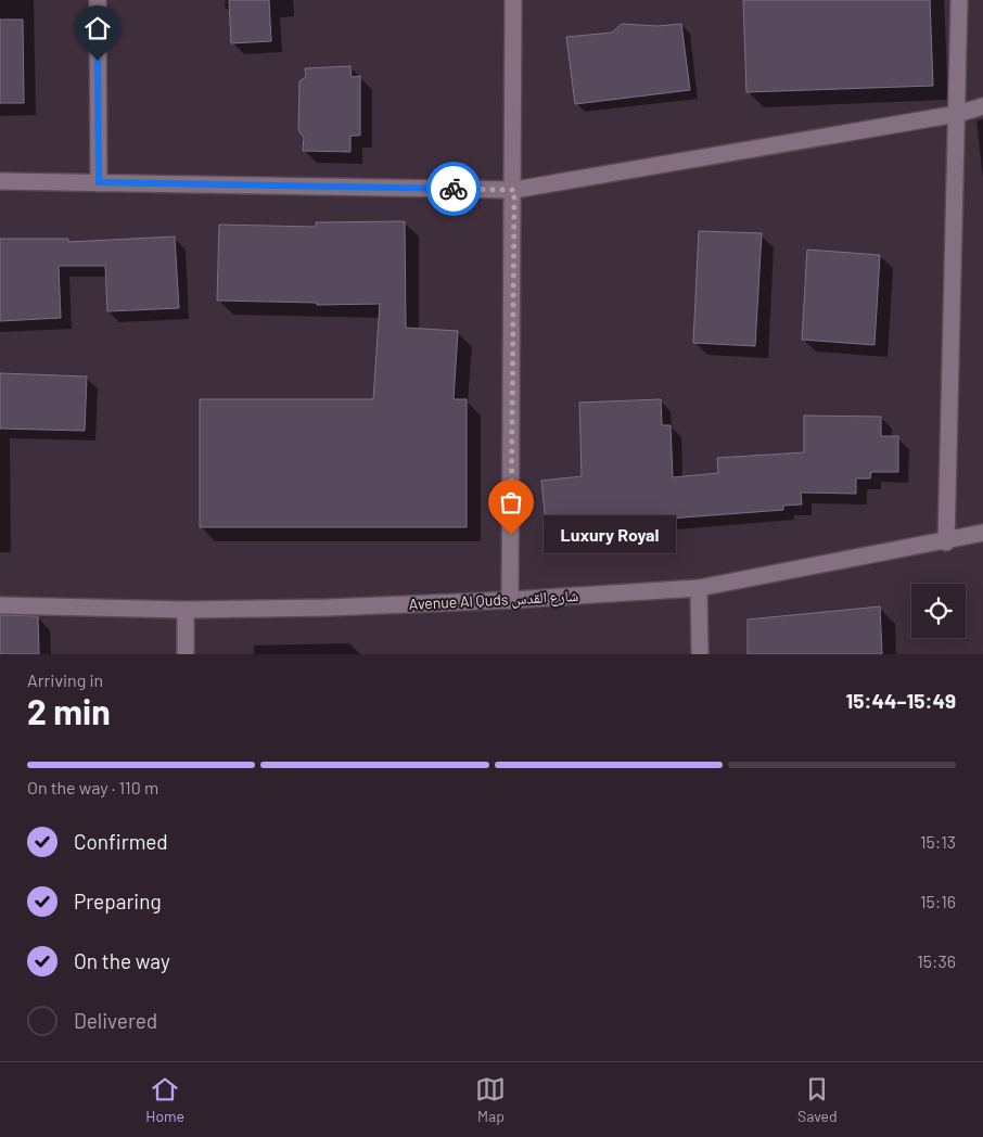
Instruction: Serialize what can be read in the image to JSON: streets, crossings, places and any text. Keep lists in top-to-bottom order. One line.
{"streets":{"street":["Avenue Al Quds شارع القدس"]},"places":["Luxury Royal"],"page":{"bubble":"Luxury Royal","heading":["2 min","Arriving in","15:44–15:49"],"bar":"On the way · 110 m","list":[["Confirmed","15:13"],["Preparing","15:16"],["On the way","15:36"],"Delivered"],"tabs":["Home","Map","Saved"]}}
